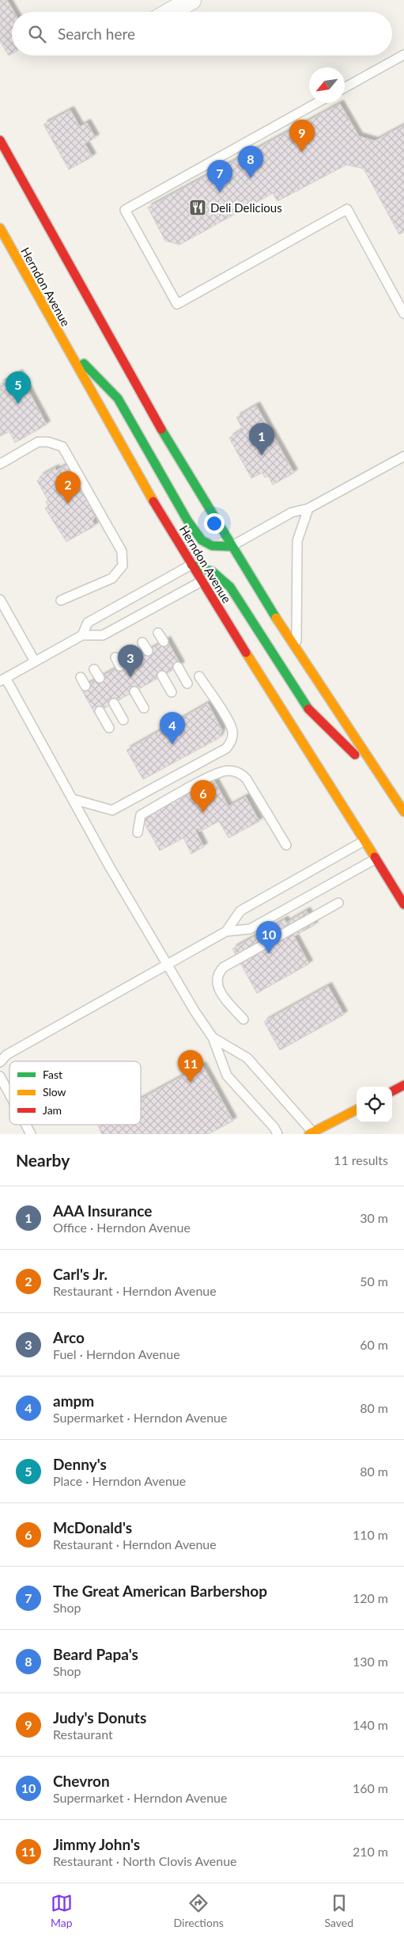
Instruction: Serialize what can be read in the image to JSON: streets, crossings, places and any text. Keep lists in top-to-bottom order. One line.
{"streets":{"main road":["Herndon Avenue"]},"places":{"restaurant":["Deli Delicious"]},"legend":["Fast","Slow","Jam"],"north":"bottom left","page":{"search":"Search here","pins":["9","8","7","5","1","2","3","4","6","10","11"],"heading":["Nearby","11 results"],"list":[{"mark":"1","name":"AAA Insurance","note":"Office · Herndon Avenue","value":"30 m"},{"mark":"2","name":"Carl's Jr.","note":"Restaurant · Herndon Avenue","value":"50 m"},{"mark":"3","name":"Arco","note":"Fuel · Herndon Avenue","value":"60 m"},{"mark":"4","name":"ampm","note":"Supermarket · Herndon Avenue","value":"80 m"},{"mark":"5","name":"Denny's","note":"Place · Herndon Avenue","value":"80 m"},{"mark":"6","name":"McDonald's","note":"Restaurant · Herndon Avenue","value":"110 m"},{"mark":"7","name":"The Great American Barbershop","note":"Shop","value":"120 m"},{"mark":"8","name":"Beard Papa's","note":"Shop","value":"130 m"},{"mark":"9","name":"Judy's Donuts","note":"Restaurant","value":"140 m"},{"mark":"10","name":"Chevron","note":"Supermarket · Herndon Avenue","value":"160 m"},{"mark":"11","name":"Jimmy John's","note":"Restaurant · North Clovis Avenue","value":"210 m"}],"nav":["Map","Directions","Saved"]}}
